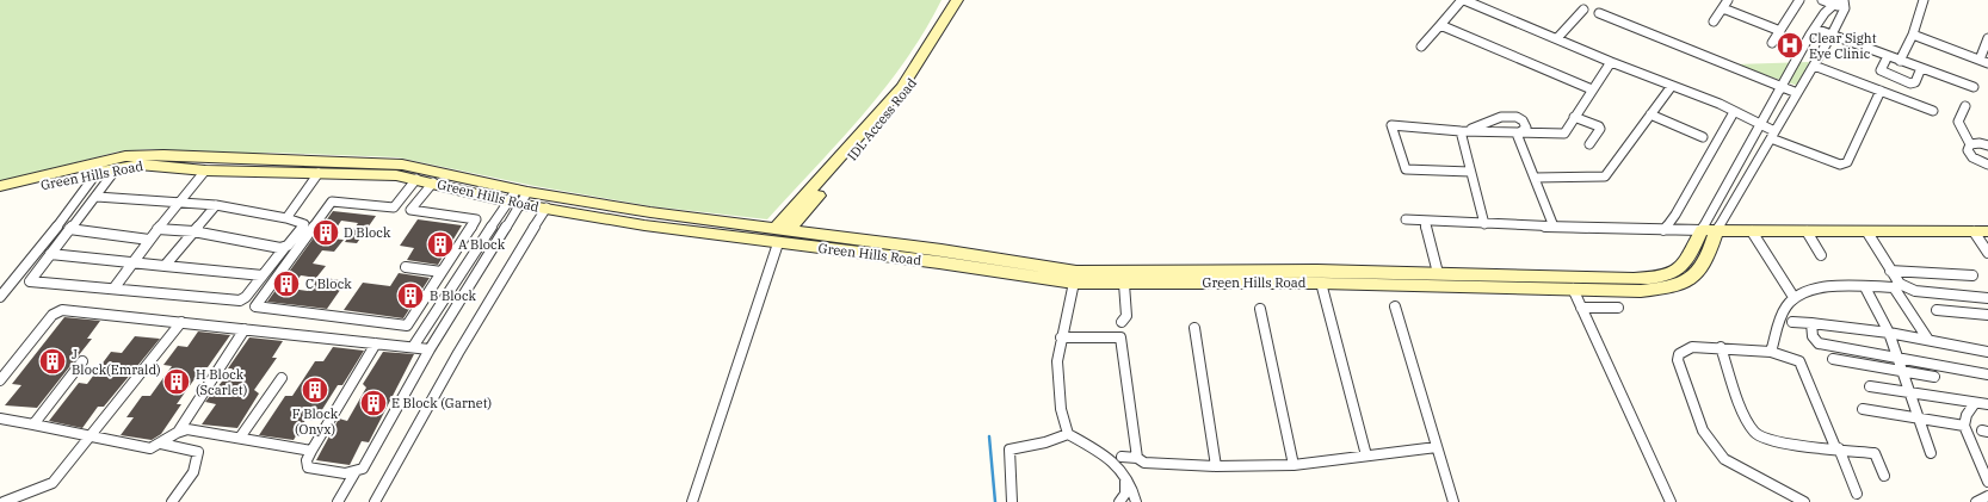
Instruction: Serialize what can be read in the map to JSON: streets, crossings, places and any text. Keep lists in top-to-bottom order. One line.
{"streets":{"street":["IDL Access Road","Green Hills Road"]},"crossings":[["IDL Access Road","Green Hills Road"]],"places":{"hospital":["Clear Sight Eye Clinic"],"building":["D Block","A Block","C Block","B Block","J Block(Emrald)","H Block (Scarlet)","F Block (Onyx)","E Block (Garnet)"]}}
